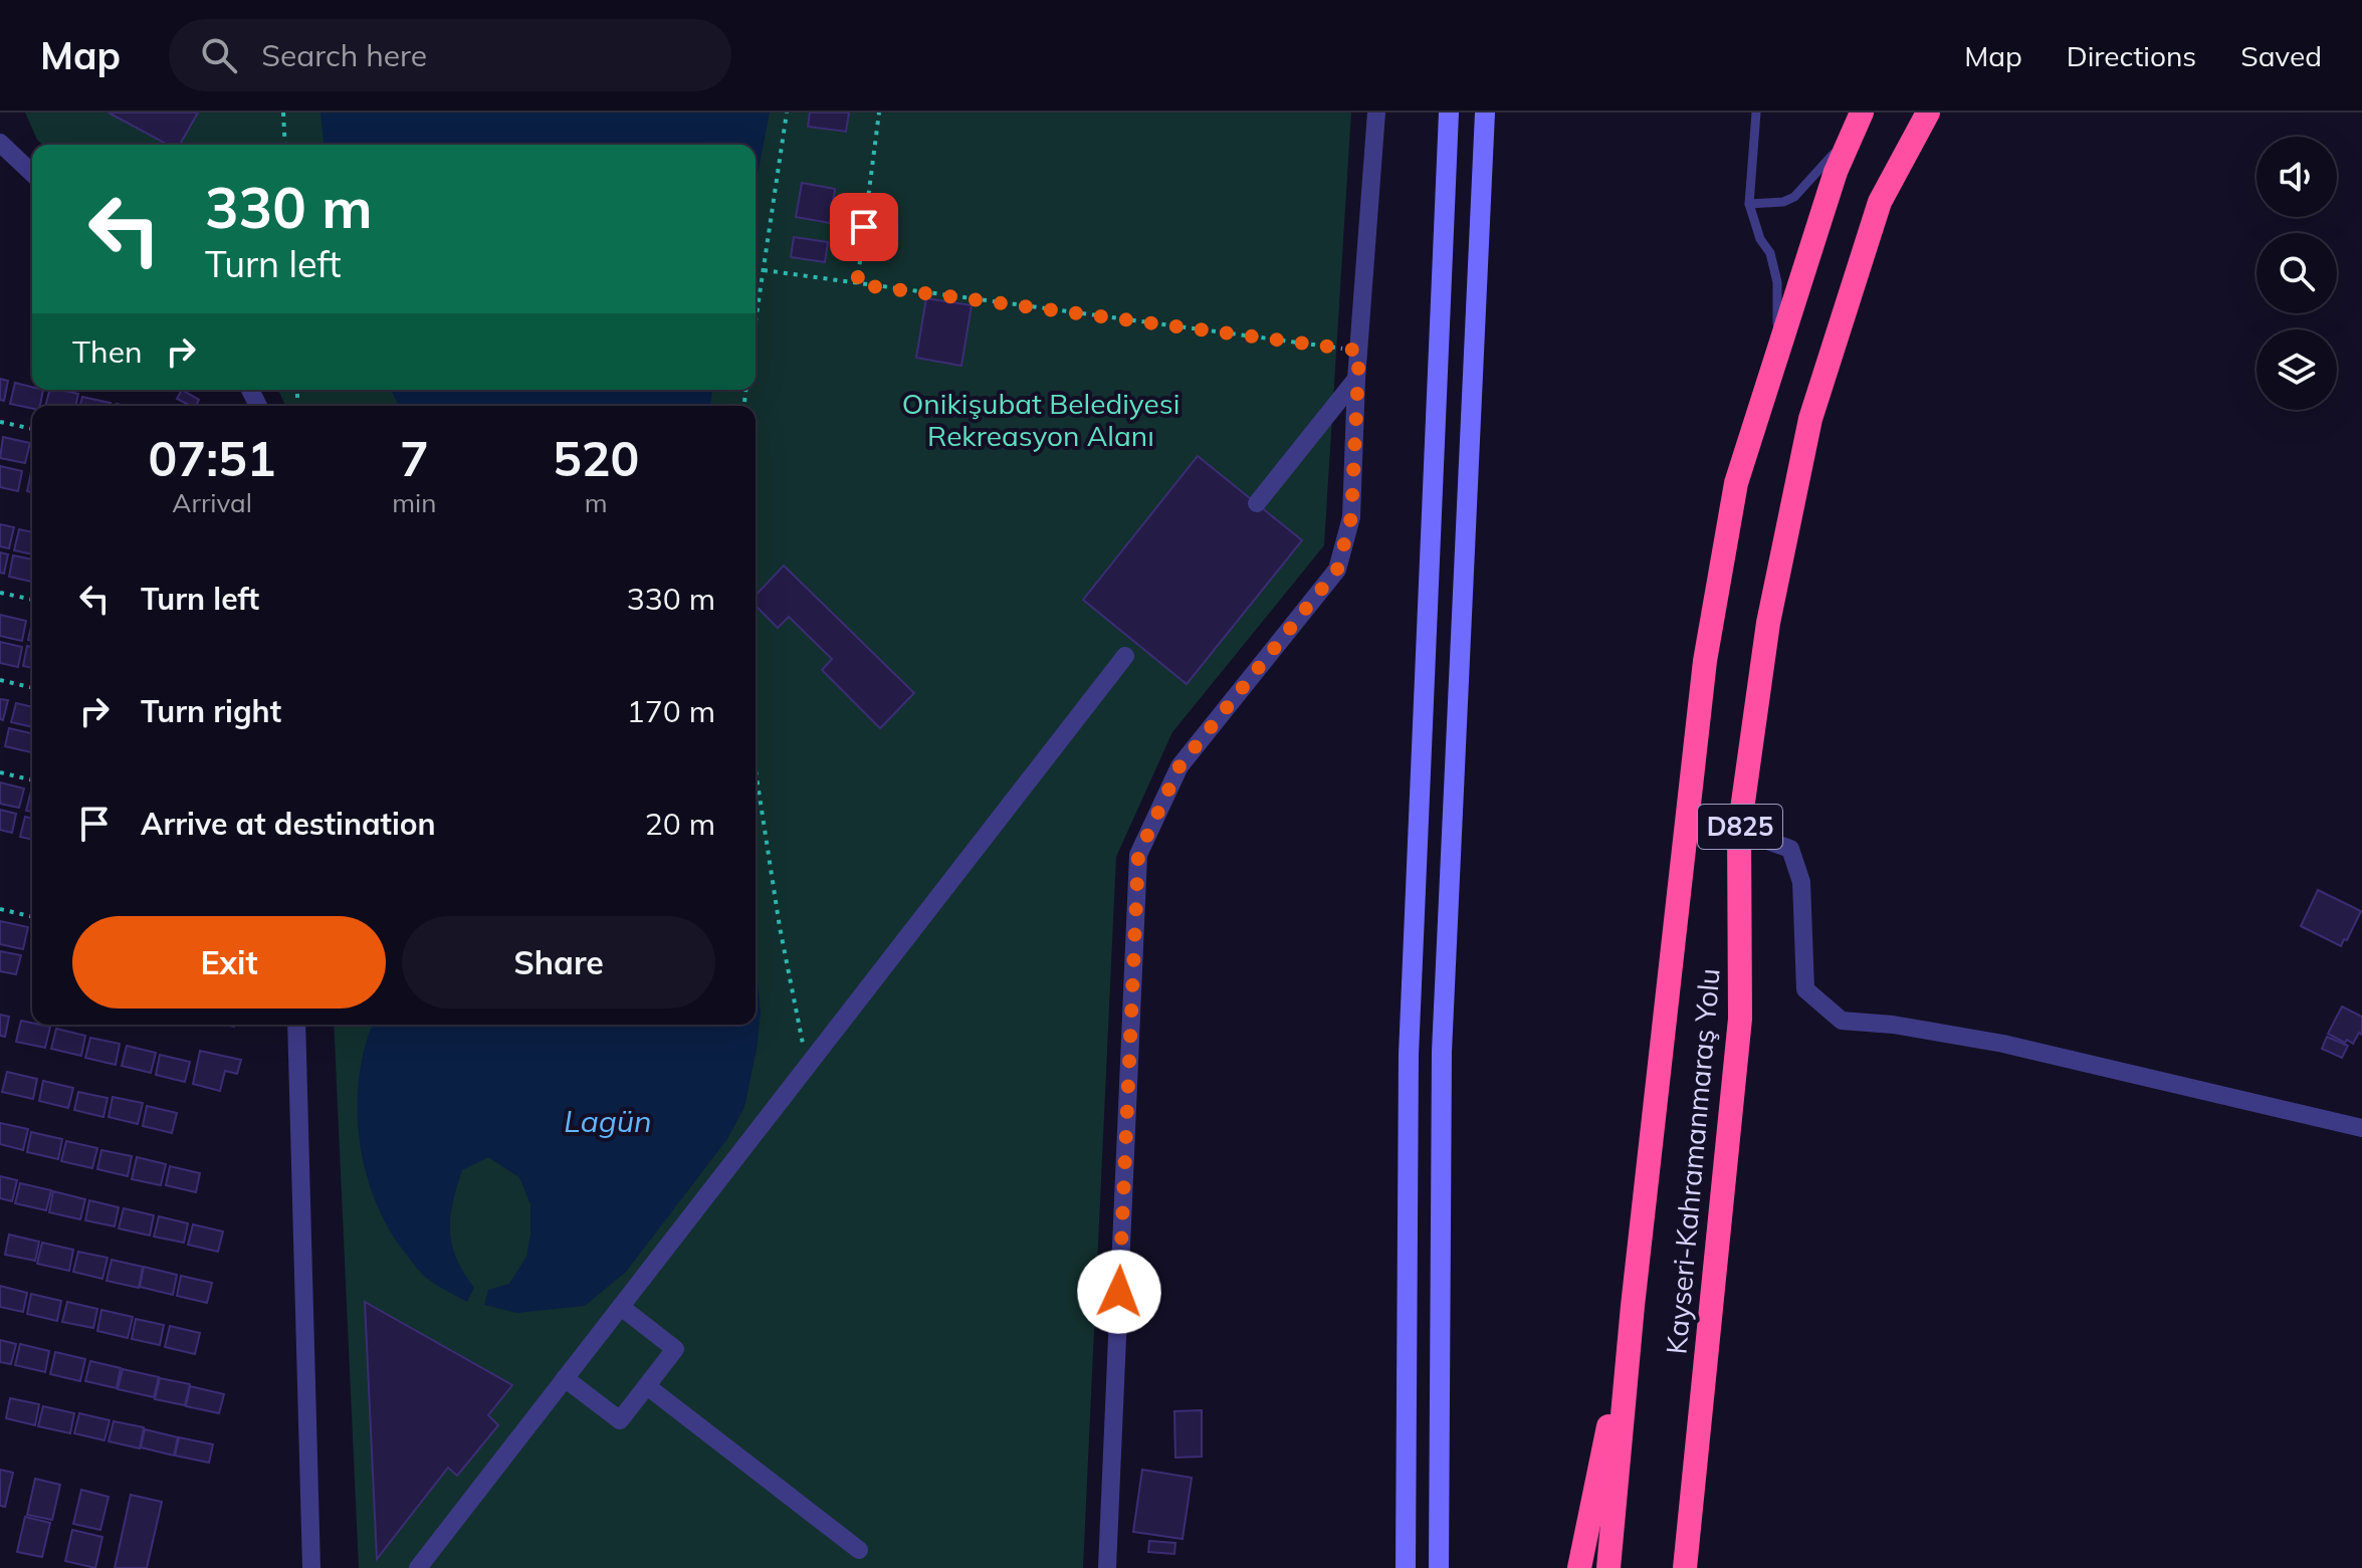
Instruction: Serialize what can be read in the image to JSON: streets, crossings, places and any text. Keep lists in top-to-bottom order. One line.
{"streets":{"highway":["D825","Kayseri-Kahramanmaraş Yolu"]},"water":["Lagün"],"parks":["Onikişubat Belediyesi Rekreasyon Alanı"],"page":{"header":"Map","search":"Search here","nav":["Map","Directions","Saved"],"turn":["330 m","Turn left"],"then":"Then","eta":["07:51","Arrival","7","min","520","m"],"list":[{"name":"Turn left","value":"330 m"},{"name":"Turn right","value":"170 m"},{"name":"Arrive at destination","value":"20 m"}],"buttons":["Exit","Share"]}}
